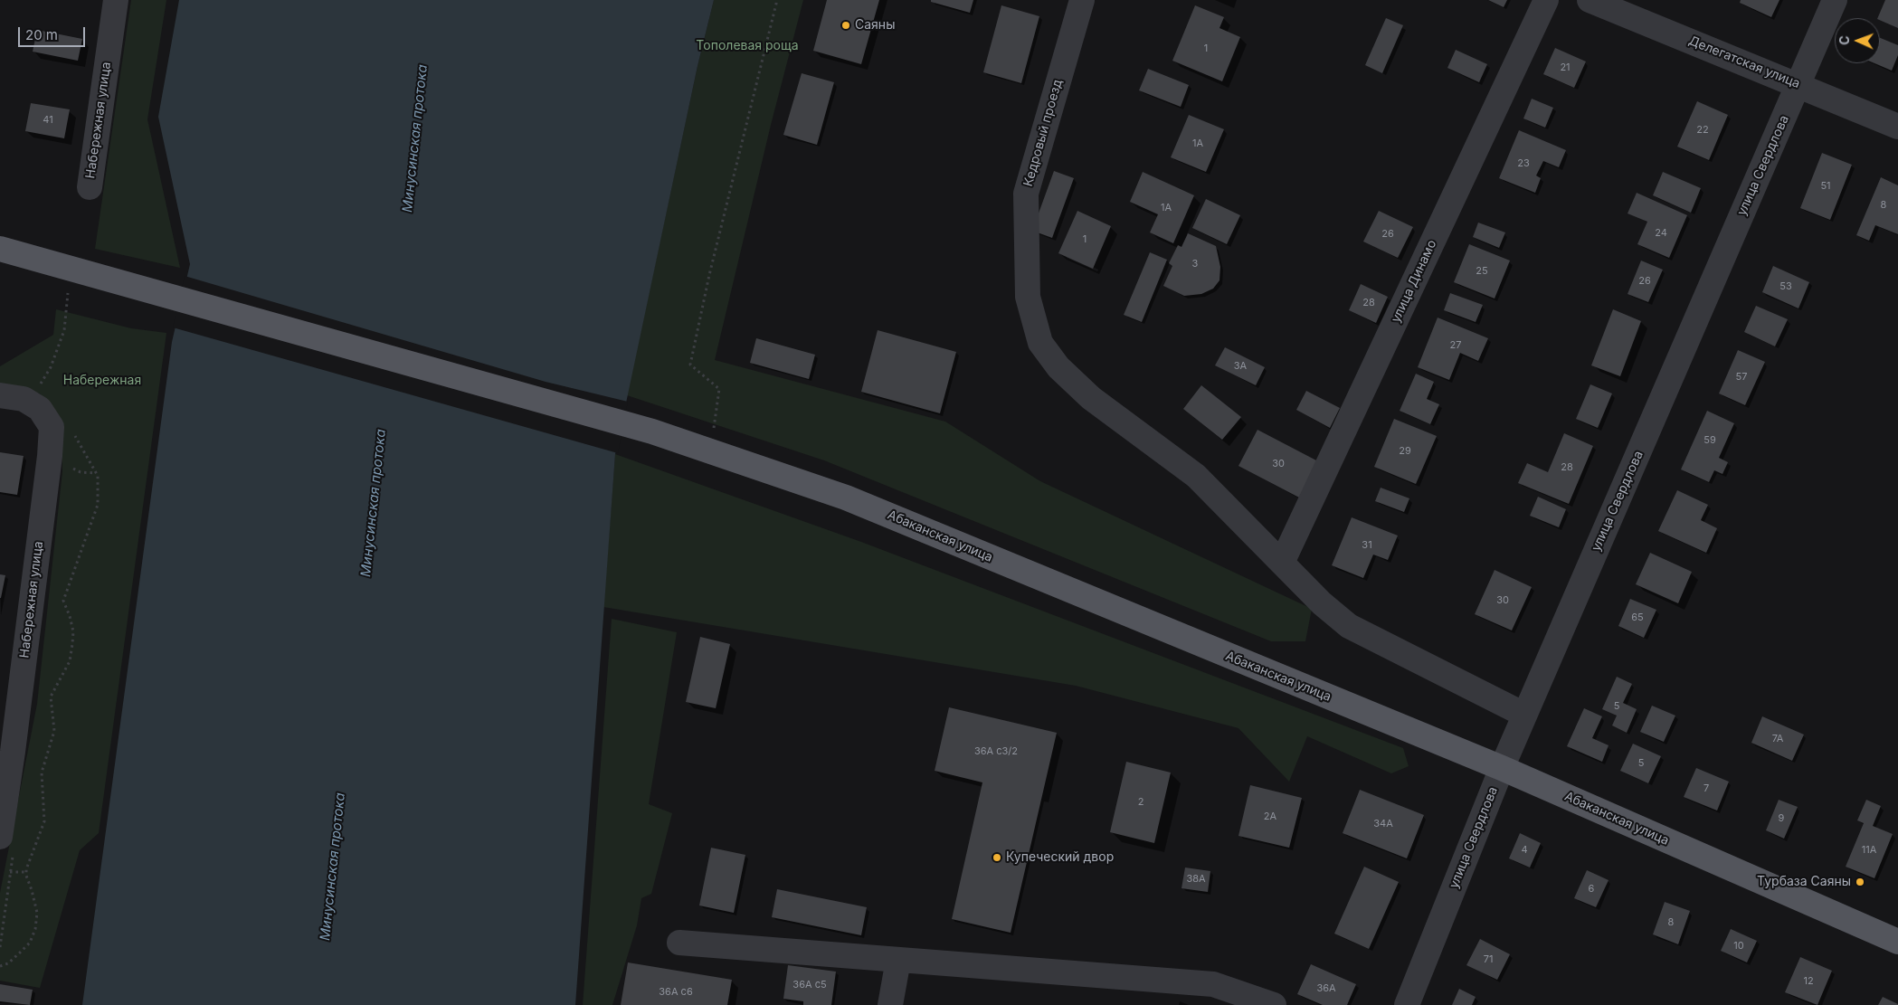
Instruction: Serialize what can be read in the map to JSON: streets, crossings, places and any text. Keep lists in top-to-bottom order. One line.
{"streets":{"main road":["Абаканская улица"],"street":["Делегатская улица","Набережная улица","Кедровый проезд","улица Свердлова","улица Динамо"]},"crossings":[["Делегатская улица","улица Свердлова"],["Кедровый проезд","улица Динамо"],["улица Свердлова","Абаканская улица"]],"water":["Минусинская протока"],"parks":["Тополевая роща","Набережная"],"places":["Саяны","Купеческий двор","Турбаза Саяны"],"house_numbers":["1","21","41","22","1А","23","51","8","1А","24","26","1","3","25","26","53","28","27","3А","57","59","29","30","28","31","30","65","5","7А","36А с3/2","5","7","2","2А","9","34А","4","11А","38А","6","8","10","71","12","36А с5","36А","36А с6"],"scale_bar":"20 m","north":"left"}
